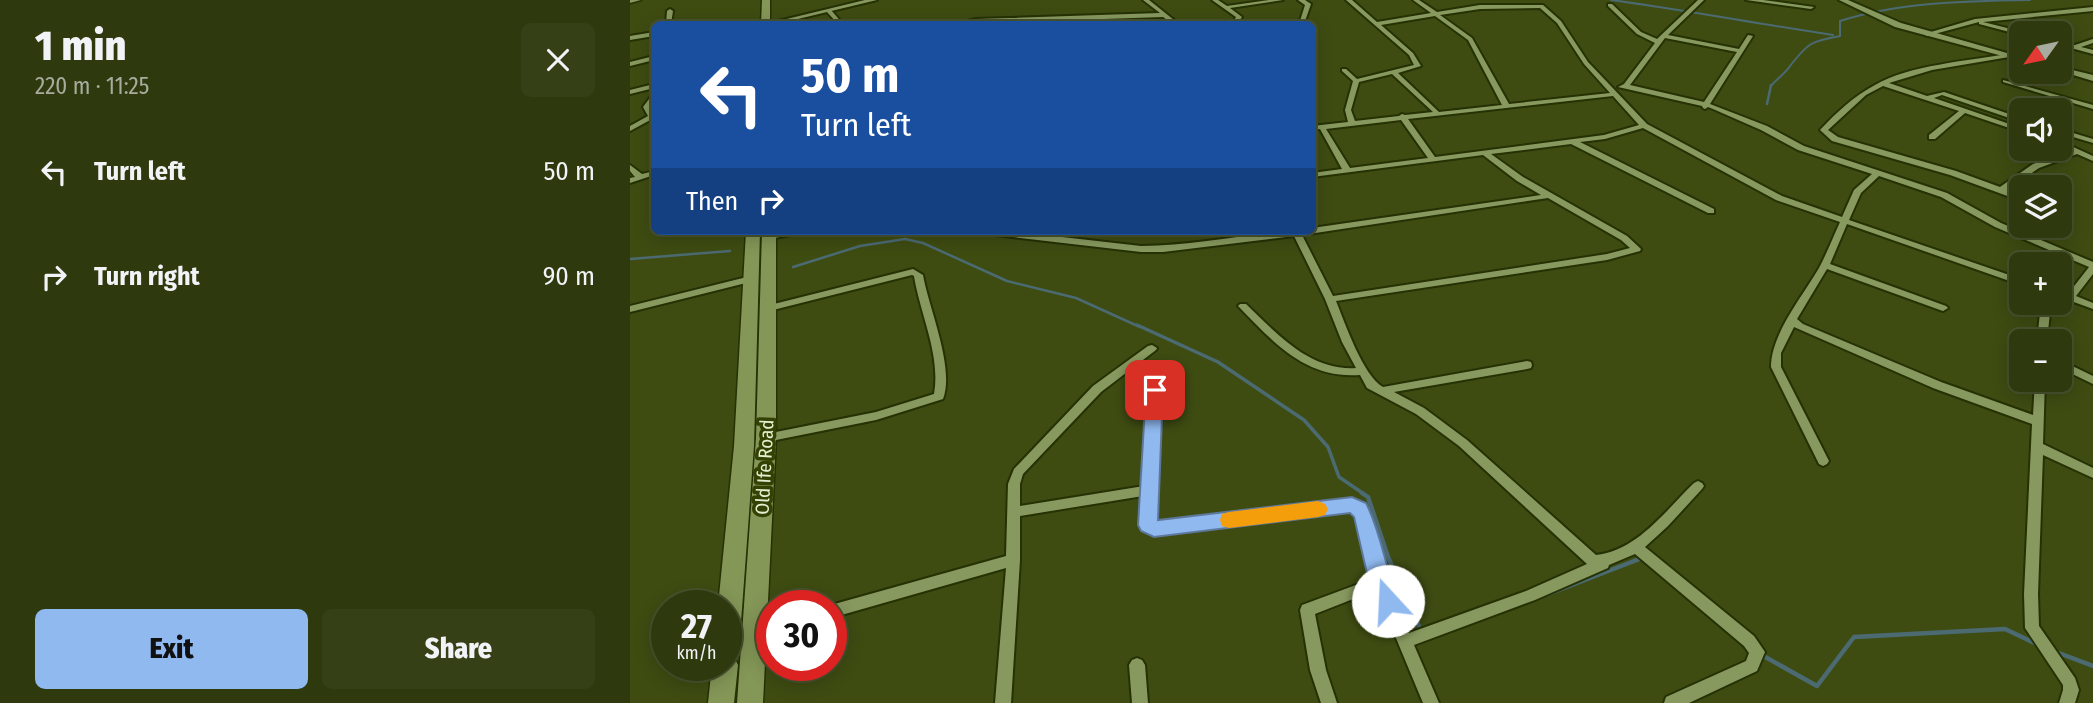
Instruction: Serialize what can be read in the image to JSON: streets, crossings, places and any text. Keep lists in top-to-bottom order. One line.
{"streets":{"main road":["Old Ife Road"]},"north":"bottom left","page":{"heading":["1 min","220 m · 11:25"],"map_buttons":["+","−"],"turn":["50 m","Turn left"],"list":[{"name":"Turn left","value":"50 m"},{"name":"Turn right","value":"90 m"}],"then":"Then","speed":"27 km/h","limit":"30","buttons":["Exit","Share"]}}
